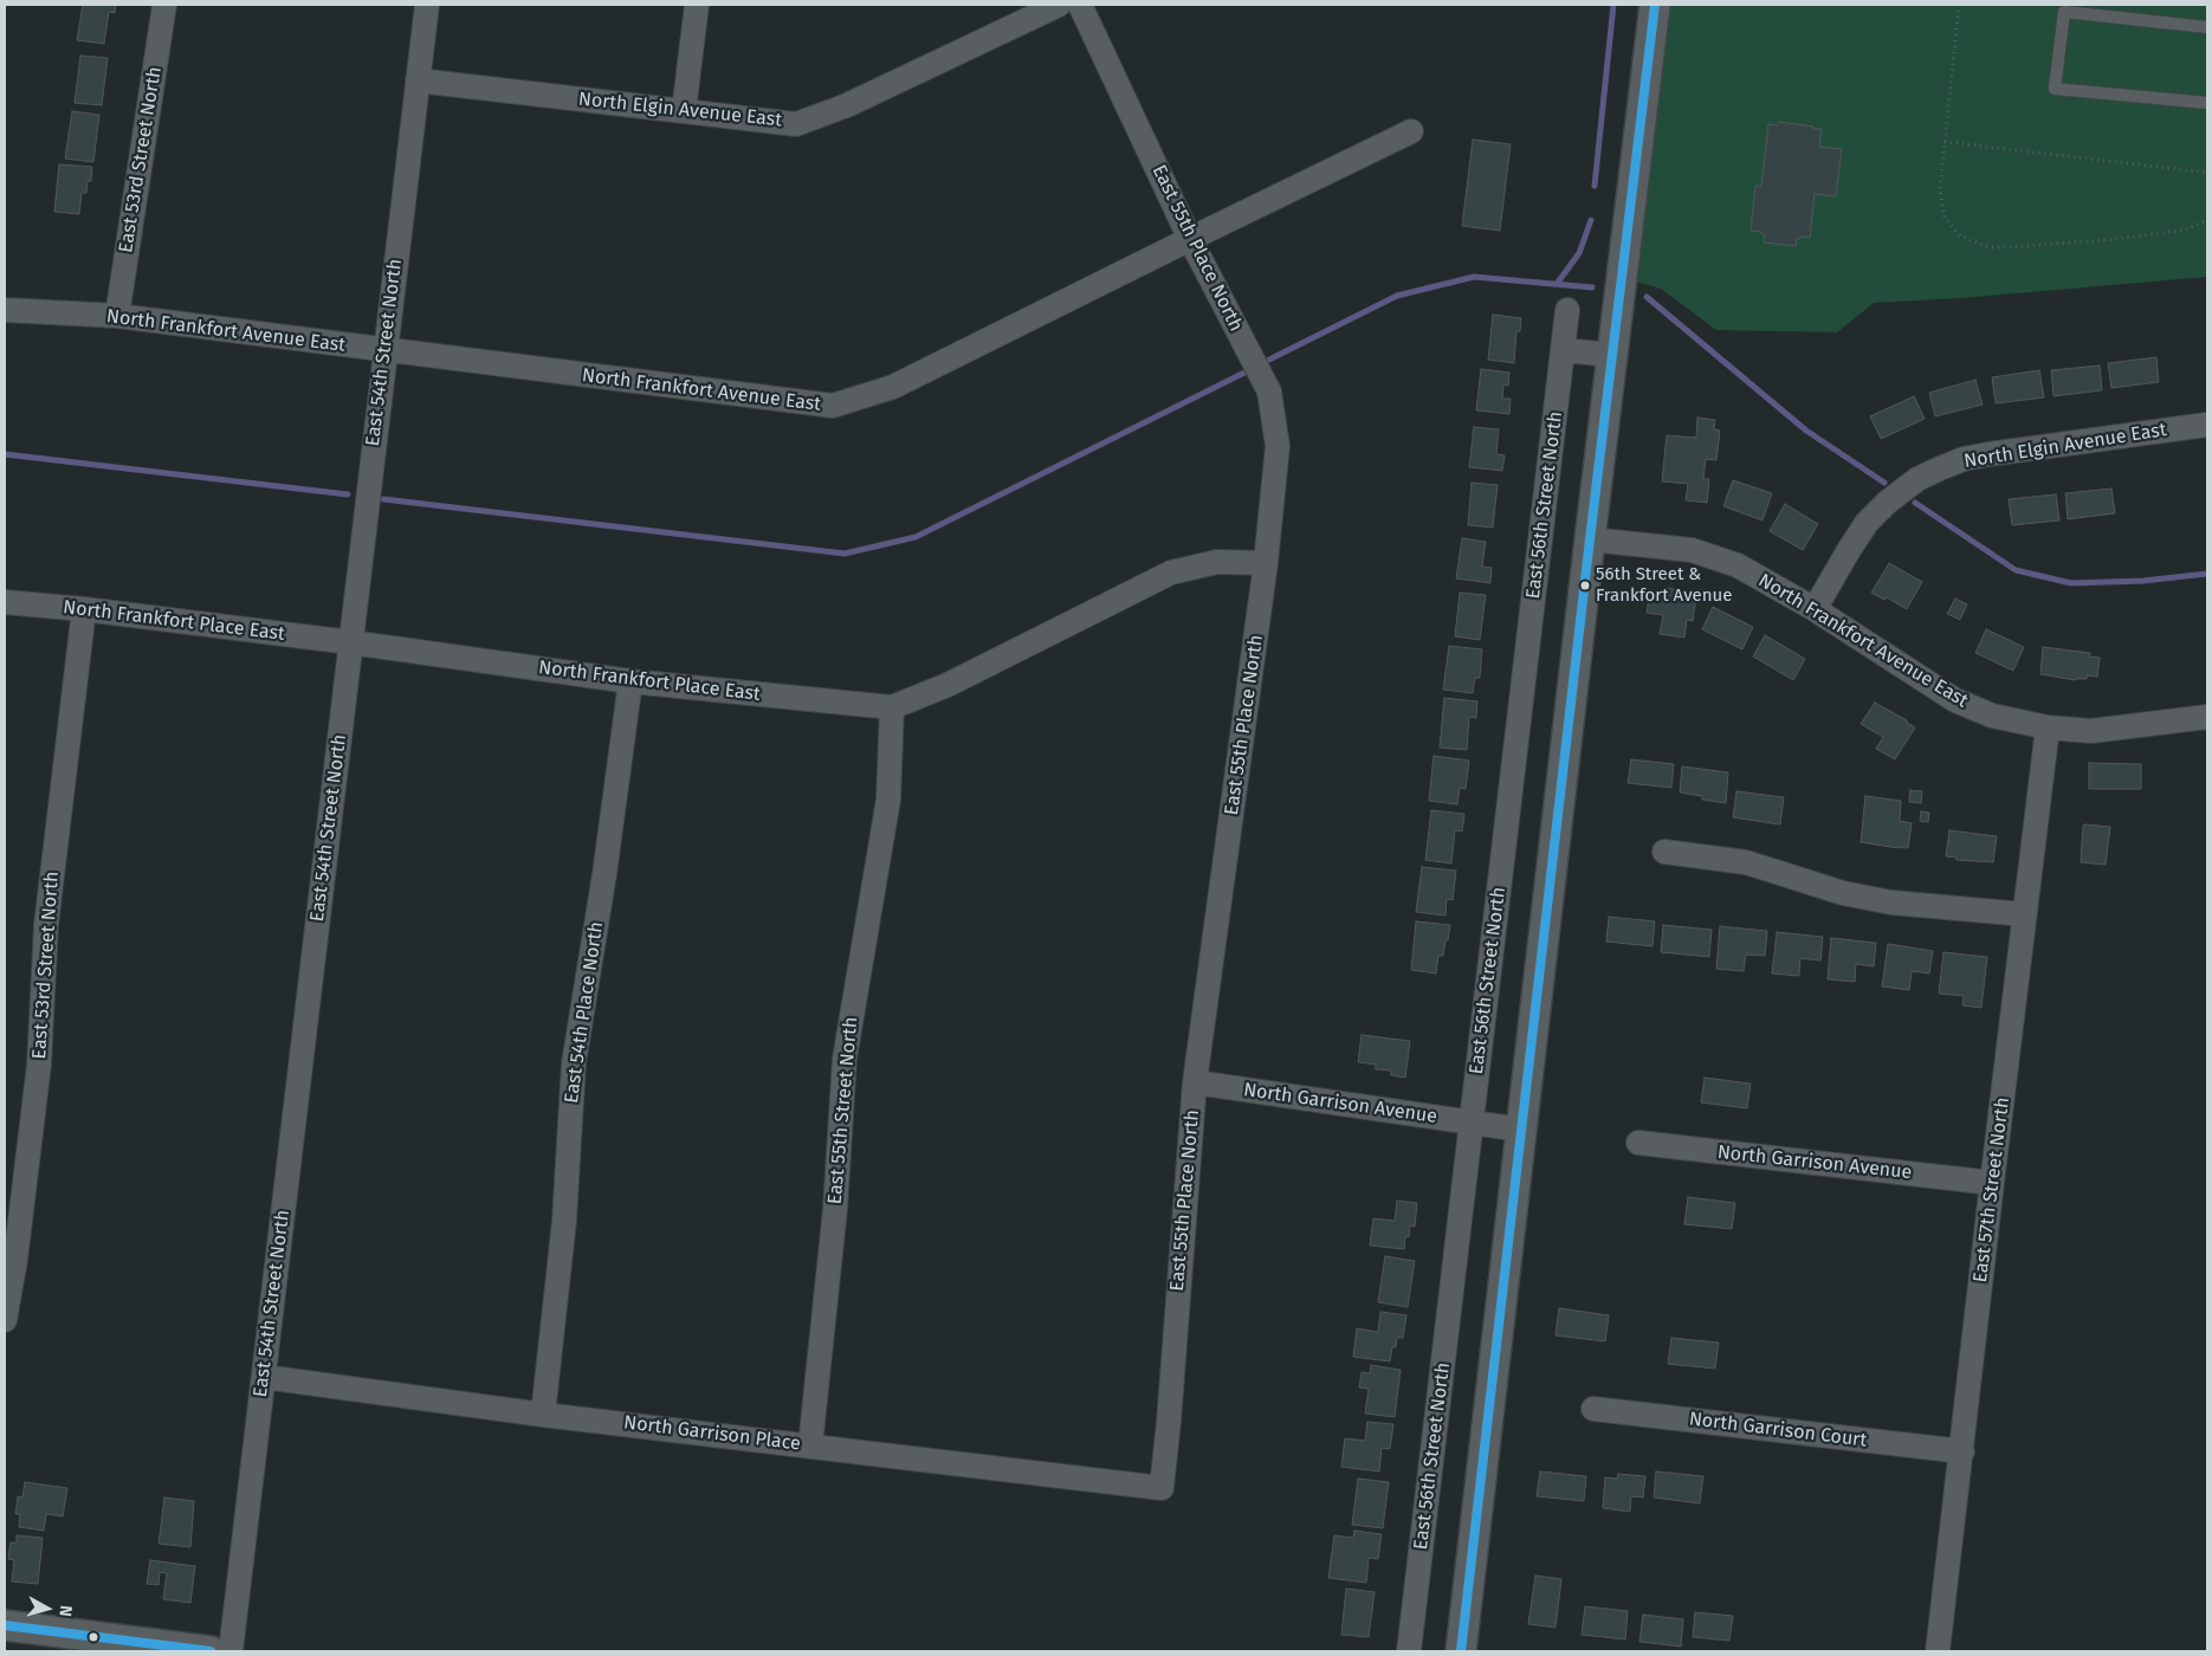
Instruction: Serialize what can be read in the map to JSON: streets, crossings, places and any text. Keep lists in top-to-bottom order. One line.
{"streets":{"street":["North Elgin Avenue East","East 53rd Street North","East 55th Place North","North Frankfort Avenue East","East 54th Street North","East 56th Street North","North Frankfort Place East","East 54th Place North","North Garrison Avenue","East 55th Street North","East 57th Street North","North Garrison Court","North Garrison Place"]},"crossings":[["North Elgin Avenue East","North Frankfort Avenue East"],["North Elgin Avenue East","East 54th Street North"],["East 53rd Street North","North Frankfort Avenue East"],["East 53rd Street North","North Frankfort Place East"],["East 55th Place North","North Frankfort Avenue East"],["East 55th Place North","North Frankfort Place East"],["East 55th Place North","North Garrison Avenue"],["East 55th Place North","North Garrison Place"],["North Frankfort Avenue East","East 54th Street North"],["North Frankfort Avenue East","East 57th Street North"],["East 54th Street North","North Frankfort Place East"],["East 54th Street North","North Garrison Place"],["East 56th Street North","North Garrison Avenue"],["North Frankfort Place East","East 54th Place North"],["North Frankfort Place East","East 55th Street North"],["East 54th Place North","North Garrison Place"],["North Garrison Avenue","East 57th Street North"],["East 55th Street North","North Garrison Place"],["East 57th Street North","North Garrison Court"]],"places":["56th Street & Frankfort Avenue"],"north":"right"}
